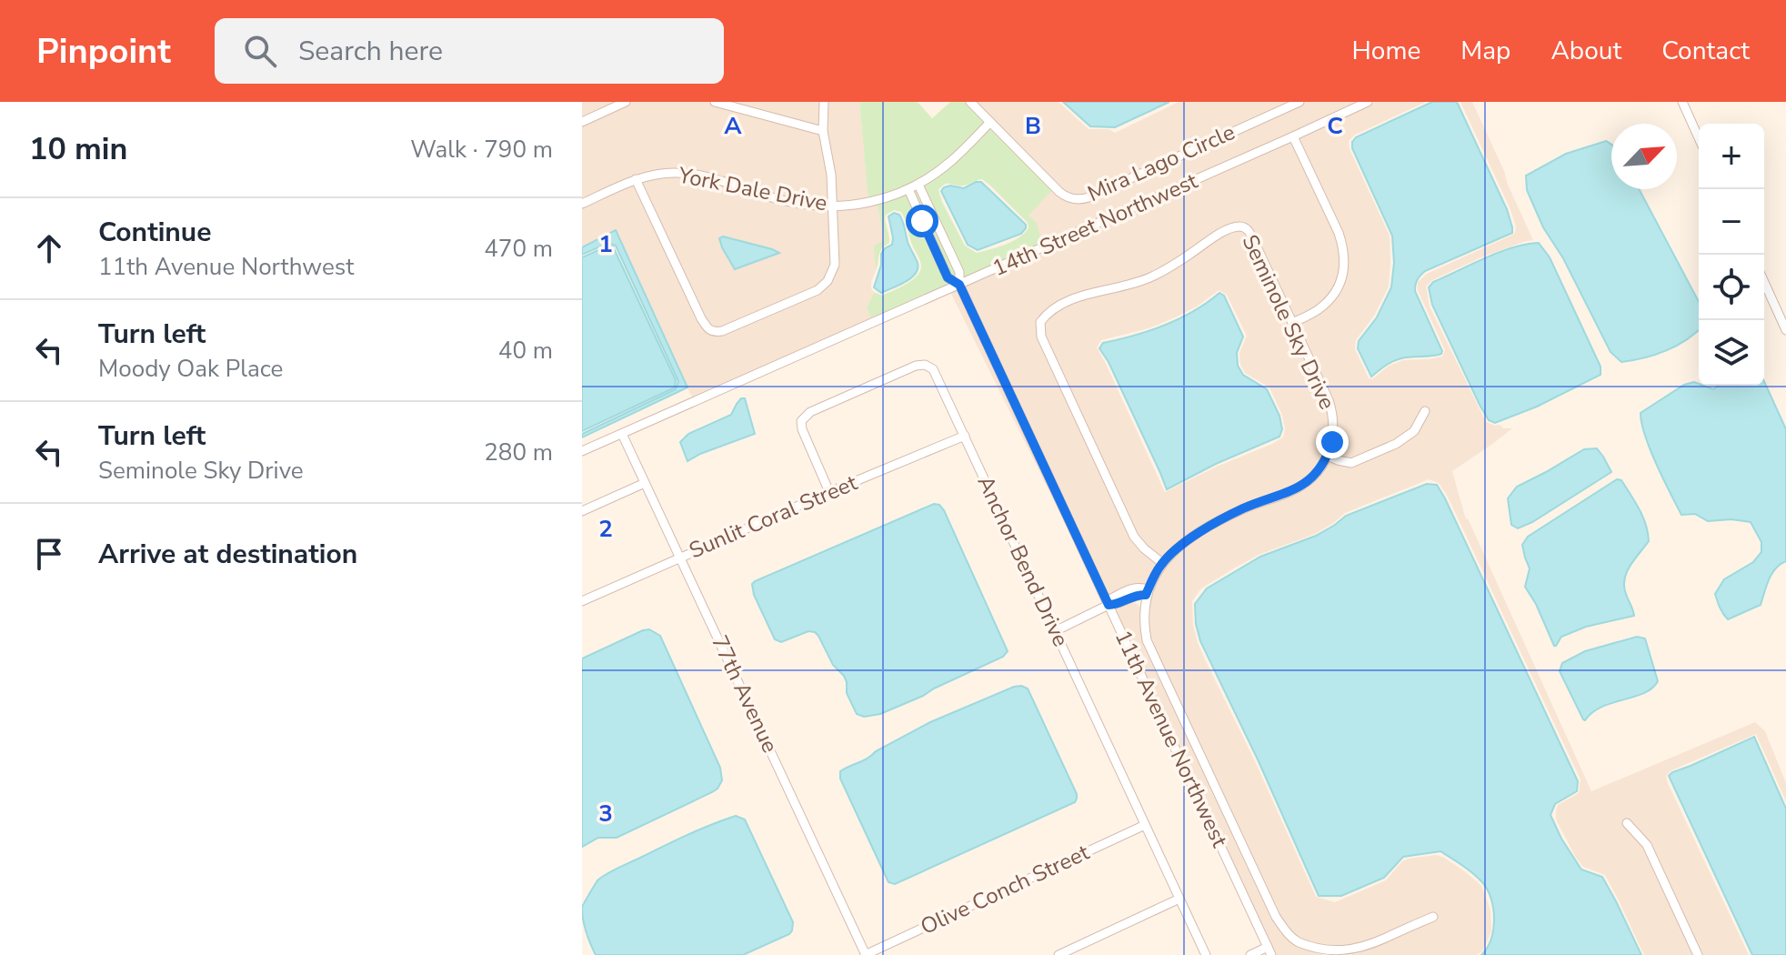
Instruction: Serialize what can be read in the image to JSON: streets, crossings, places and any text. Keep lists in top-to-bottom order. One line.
{"streets":{"street":["Mira Lago Circle","York Dale Drive","14th Street Northwest","Seminole Sky Drive","Sunlit Coral Street","Anchor Bend Drive","77th Avenue","11th Avenue Northwest","Olive Conch Street"]},"crossings":[["Mira Lago Circle","York Dale Drive"],["York Dale Drive","11th Avenue Northwest"],["14th Street Northwest","77th Avenue"],["14th Street Northwest","11th Avenue Northwest"],["Sunlit Coral Street","Anchor Bend Drive"],["Sunlit Coral Street","77th Avenue"],["Anchor Bend Drive","Olive Conch Street"],["77th Avenue","Olive Conch Street"]],"north":"top right","page":{"header":"Pinpoint","search":"Search here","nav":["Home","Map","About","Contact"],"heading":["10 min","Walk · 790 m"],"map_buttons":["+","−"],"list":[["Continue","11th Avenue Northwest","470 m"],["Turn left","Moody Oak Place","40 m"],["Turn left","Seminole Sky Drive","280 m"],"Arrive at destination"]},"grid":{"columns":["A","B","C"],"rows":["1","2","3"]}}
